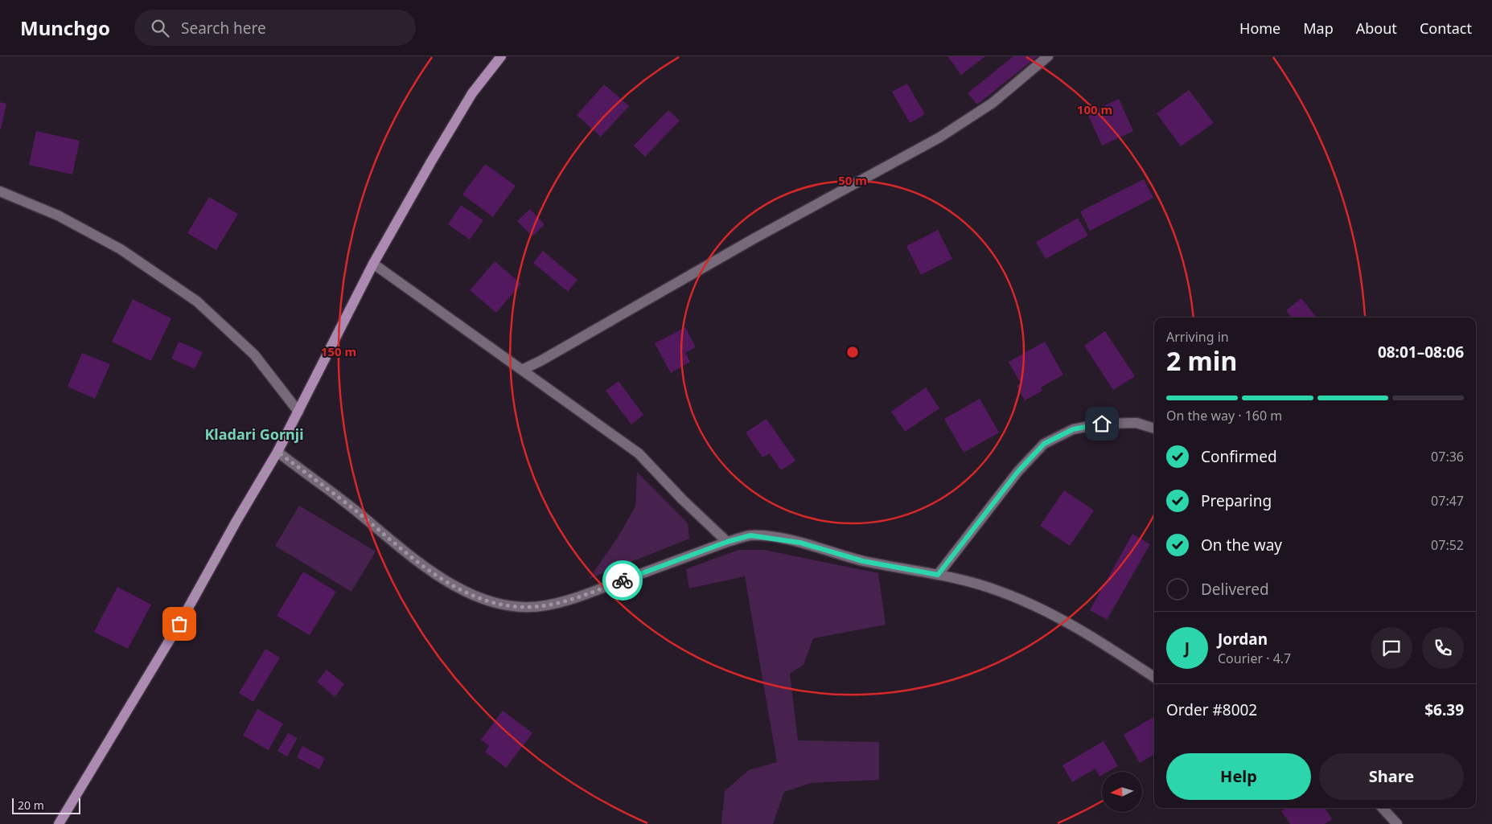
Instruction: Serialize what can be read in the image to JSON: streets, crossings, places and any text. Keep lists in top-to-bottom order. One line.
{"districts":["Kladari Gornji"],"scale_bar":"20 m","north":"left","page":{"header":"Munchgo","search":"Search here","nav":["Home","Map","About","Contact"],"heading":["2 min","Arriving in","08:01–08:06"],"panel":["Jordan","Courier · 4.7","Order #8002","$6.39"],"bar":"On the way · 160 m","list":[["Confirmed","07:36"],["Preparing","07:47"],["On the way","07:52"],"Delivered"],"round":"J","buttons":["Help","Share"],"scale":"20 m"},"rings":["100 m","50 m","150 m"]}
